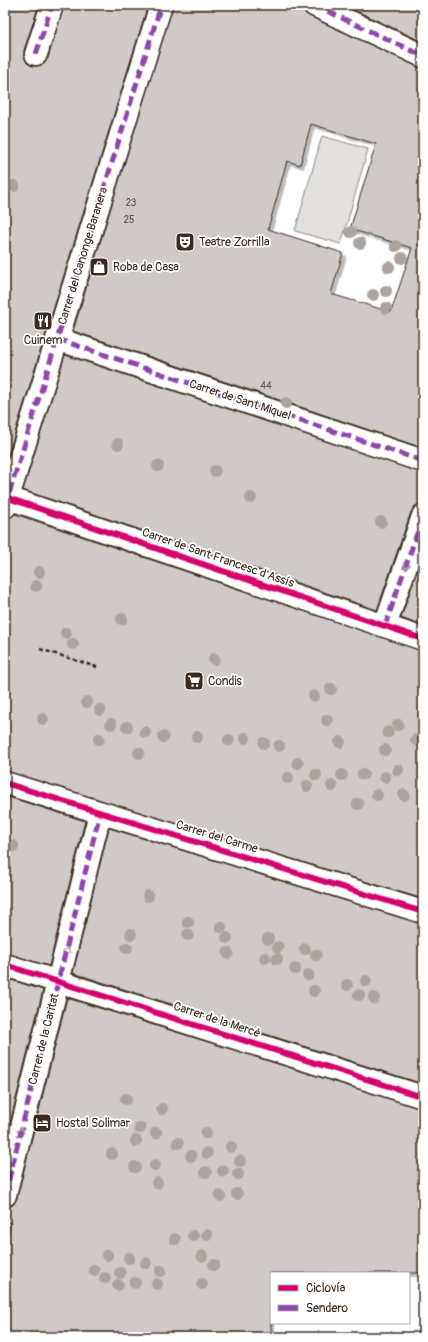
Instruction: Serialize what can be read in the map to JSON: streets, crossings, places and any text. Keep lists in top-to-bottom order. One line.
{"streets":{"street":["Carrer del Canonge Baranera","Carrer de Sant Miquel","Carrer de Sant Francesc d'Assís","Carrer del Carme","Carrer de la Mercè","Carrer de la Caritat"]},"crossings":[["Carrer del Canonge Baranera","Carrer de Sant Miquel"],["Carrer del Canonge Baranera","Carrer de Sant Francesc d'Assís"],["Carrer del Carme","Carrer de la Caritat"],["Carrer de la Mercè","Carrer de la Caritat"]],"one_way":["Carrer de la Caritat"],"places":{"theatre":["Teatre Zorrilla"],"shop":["Roba de Casa"],"restaurant":["Cuinem"],"supermarket":["Condis"],"hotel":["Hostal Solimar"]},"house_numbers":["23","25","44"],"legend":["Ciclovía","Sendero"]}
